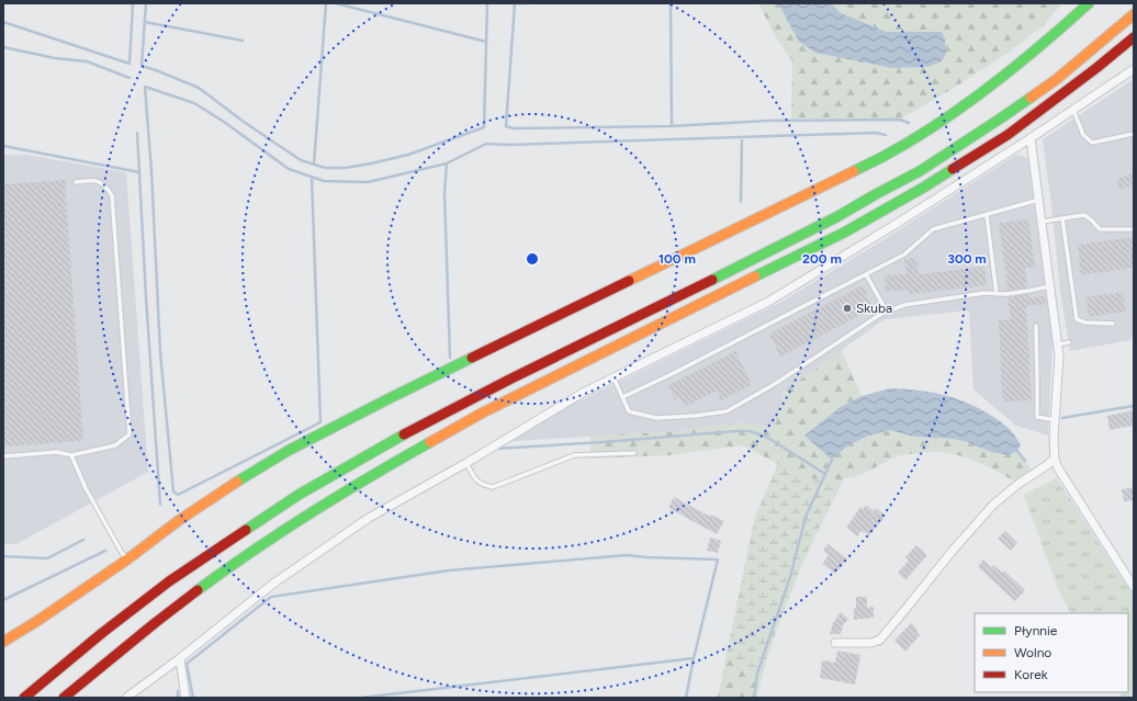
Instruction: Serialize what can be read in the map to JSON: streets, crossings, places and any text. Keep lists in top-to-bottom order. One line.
{"places":["Skuba"],"legend":["Płynnie","Wolno","Korek"],"rings":["100 m","200 m","300 m"]}
